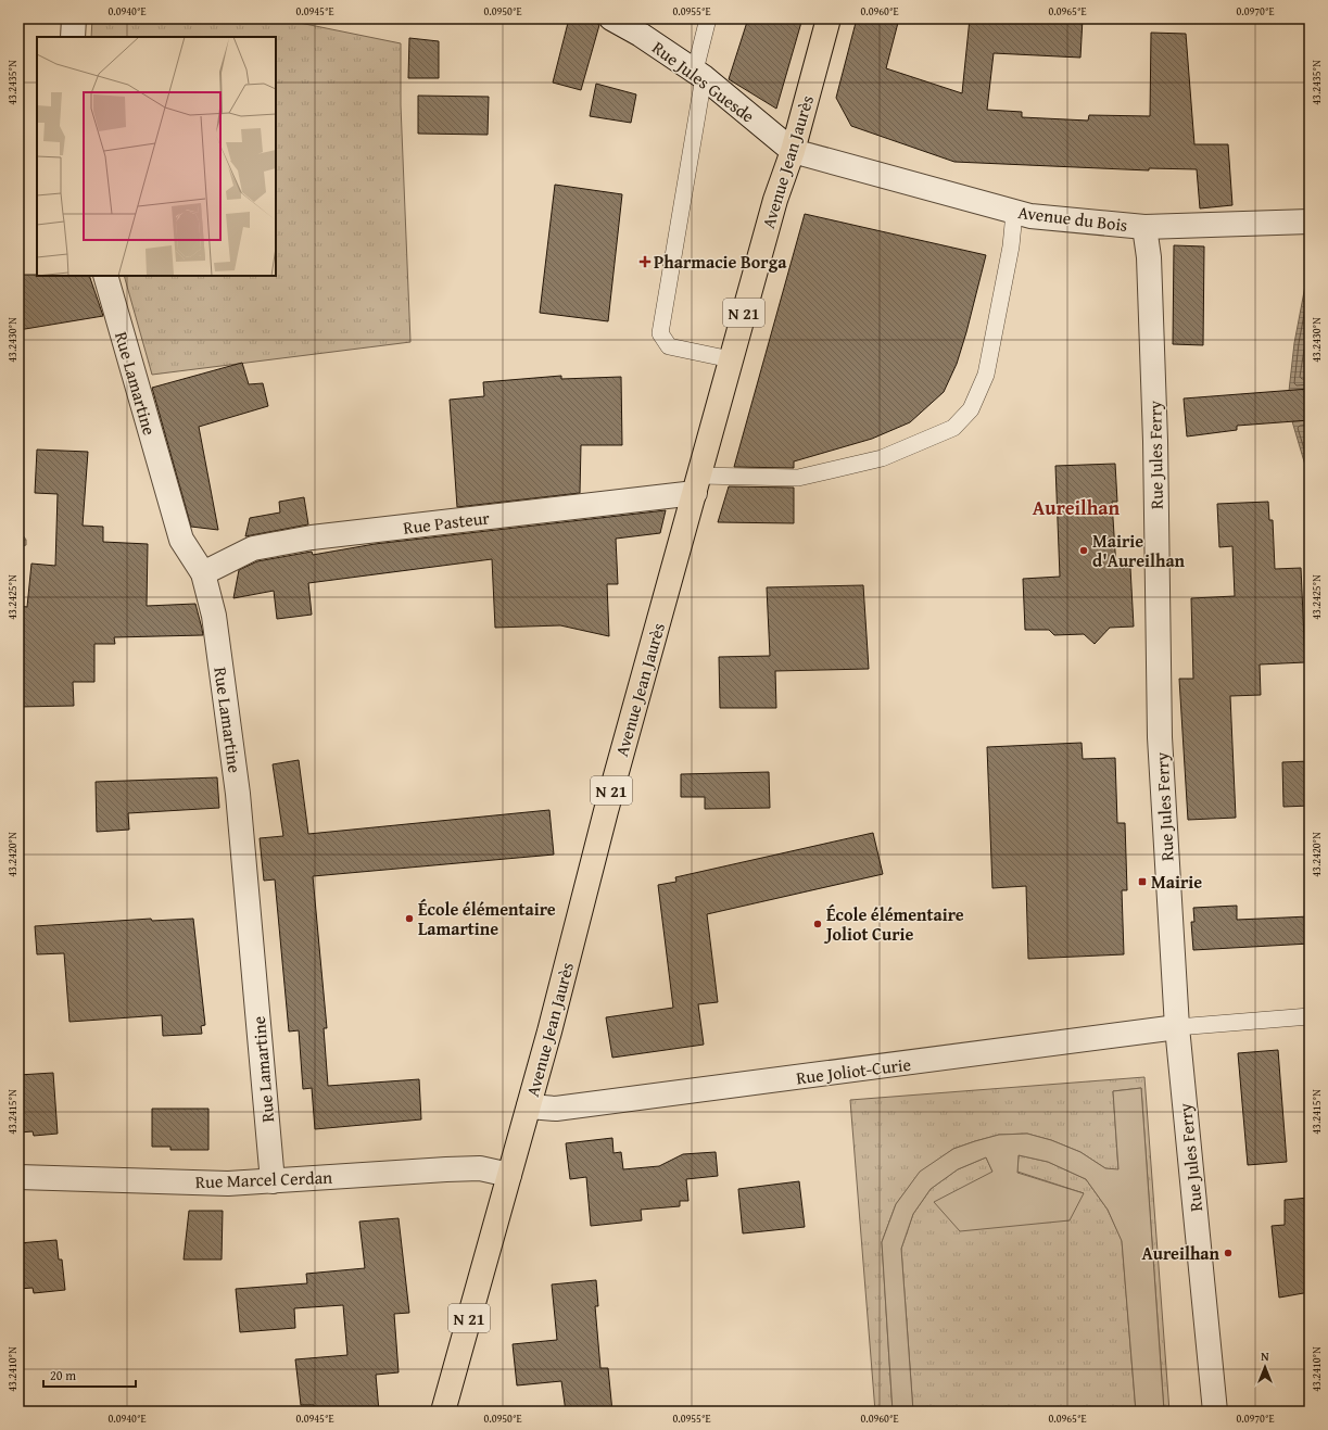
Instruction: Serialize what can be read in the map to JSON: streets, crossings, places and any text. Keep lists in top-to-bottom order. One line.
{"streets":{"main road":["Avenue Jean Jaurès","N 21"],"street":["Rue Jules Guesde","Avenue du Bois","Rue Lamartine","Rue Jules Ferry","Rue Pasteur","Rue Joliot-Curie","Rue Marcel Cerdan"]},"crossings":[["Rue Jules Guesde","Avenue Jean Jaurès"],["Rue Jules Guesde","Avenue du Bois"],["Avenue Jean Jaurès","Avenue du Bois"],["Avenue Jean Jaurès","Rue Pasteur"],["Avenue Jean Jaurès","Rue Joliot-Curie"],["Avenue Jean Jaurès","Rue Marcel Cerdan"],["Avenue du Bois","Rue Jules Ferry"],["Rue Lamartine","Rue Pasteur"],["Rue Lamartine","Rue Marcel Cerdan"],["Rue Jules Ferry","Rue Joliot-Curie"]],"districts":["Aureilhan"],"places":{"health":["Pharmacie Borga"],"other":["Mairie d'Aureilhan","École élémentaire Lamartine","École élémentaire Joliot Curie","Aureilhan"],"transit":["Mairie"]},"scale_bar":"20 m","north":"top","coordinates":["0.0940°E","0.0945°E","0.0950°E","0.0955°E","0.0960°E","0.0965°E","0.0970°E","43.2435°N","43.2430°N","43.2425°N","43.2420°N","43.2415°N","43.2410°N"]}
